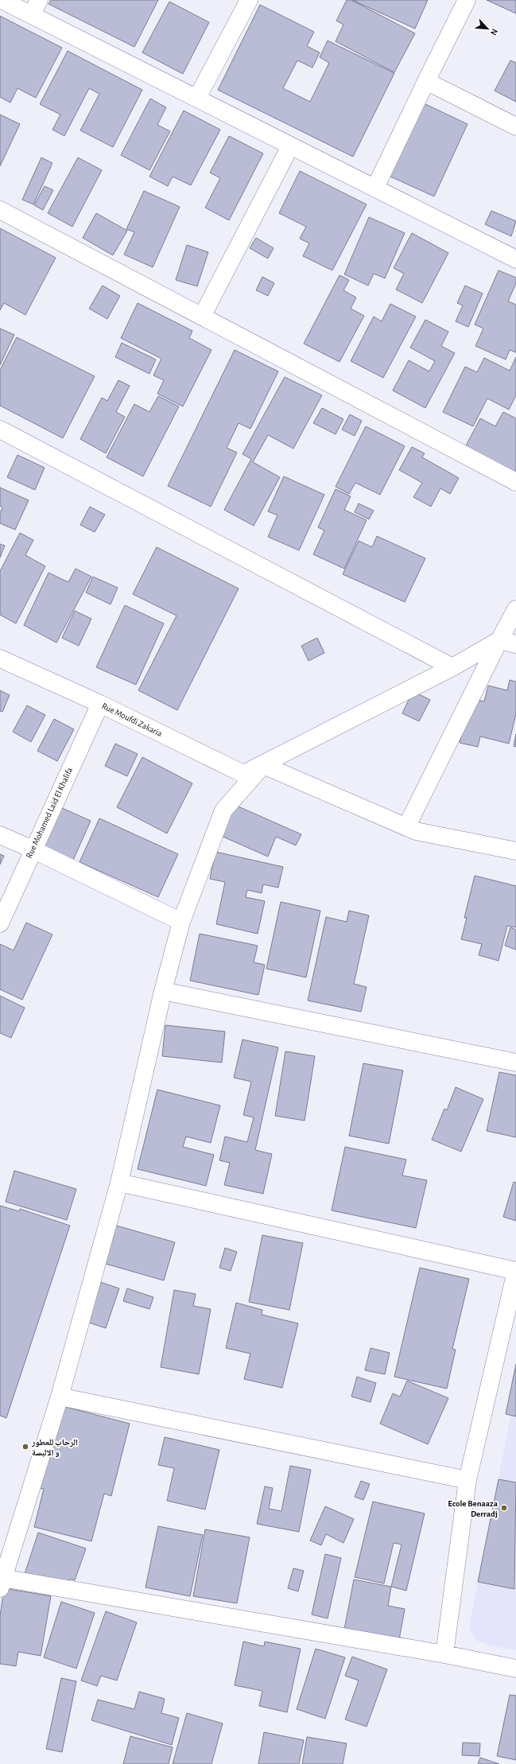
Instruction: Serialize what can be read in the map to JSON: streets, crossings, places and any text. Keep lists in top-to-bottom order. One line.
{"streets":{"street":["Rue Moufdi Zakaria","Rue Mohamed Laid El Khalifa"]},"crossings":[["Rue Moufdi Zakaria","Rue Mohamed Laid El Khalifa"]],"places":["الرحاب للعطور و الالبسة","Ecole Benaaza Derradj"],"north":"bottom right"}
